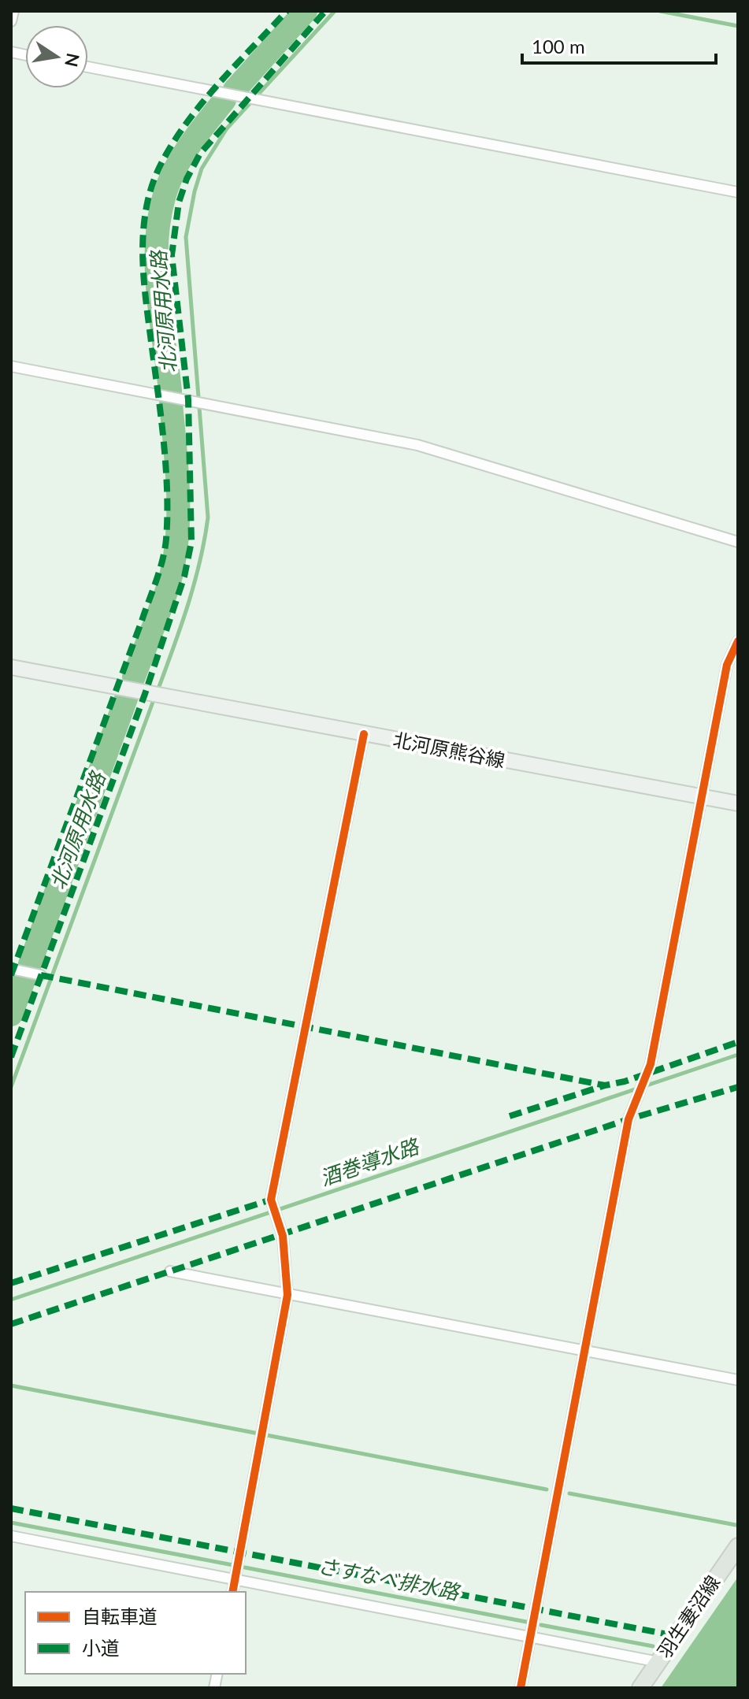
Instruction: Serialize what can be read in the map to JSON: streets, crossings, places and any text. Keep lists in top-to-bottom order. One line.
{"streets":{"main road":["北河原熊谷線","羽生妻沼線"]},"water":["北河原用水路","酒巻導水路","さすなべ排水路"],"legend":["自転車道","小道"],"scale_bar":"100 m","north":"right"}
